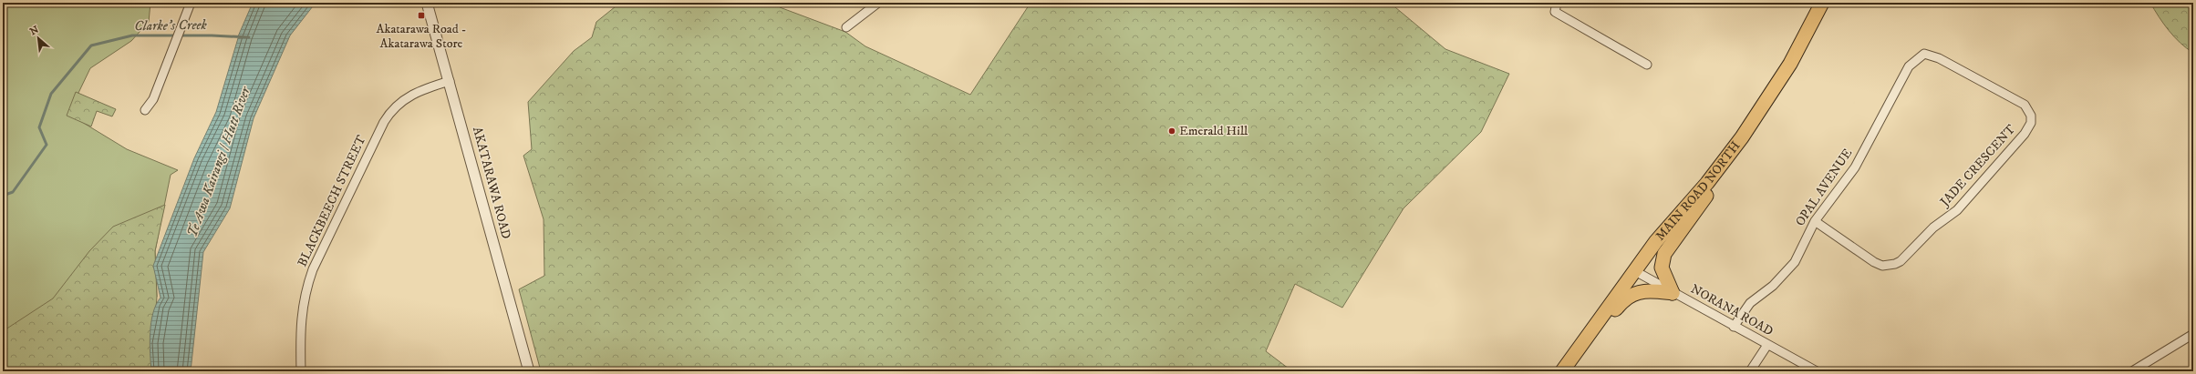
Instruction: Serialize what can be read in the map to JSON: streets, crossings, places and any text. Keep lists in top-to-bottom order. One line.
{"streets":{"highway":["MAIN ROAD NORTH"],"street":["JADE CRESCENT","AKATARAWA ROAD","OPAL AVENUE","BLACKBEECH STREET","NORANA ROAD"]},"crossings":[["JADE CRESCENT","OPAL AVENUE"],["AKATARAWA ROAD","BLACKBEECH STREET"],["OPAL AVENUE","NORANA ROAD"],["MAIN ROAD NORTH","NORANA ROAD"]],"water":["Clarke's Creek","Te Awa Kairangi / Hutt River"],"places":{"transit":["Akatarawa Road - Akatarawa Store"],"other":["Emerald Hill"]},"north":"top left"}
